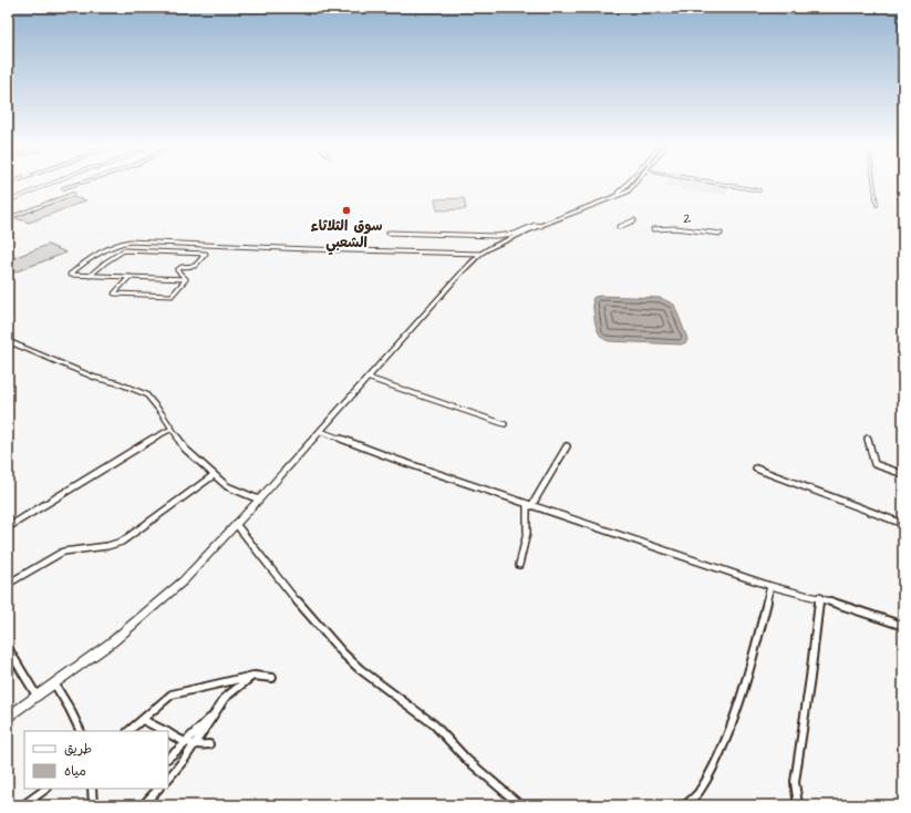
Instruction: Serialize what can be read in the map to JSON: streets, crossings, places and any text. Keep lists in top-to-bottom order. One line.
{"streets":{"street":["2"]},"places":["سوق الثلاثاء الشعبي"],"legend":["طريق","مياه"]}
